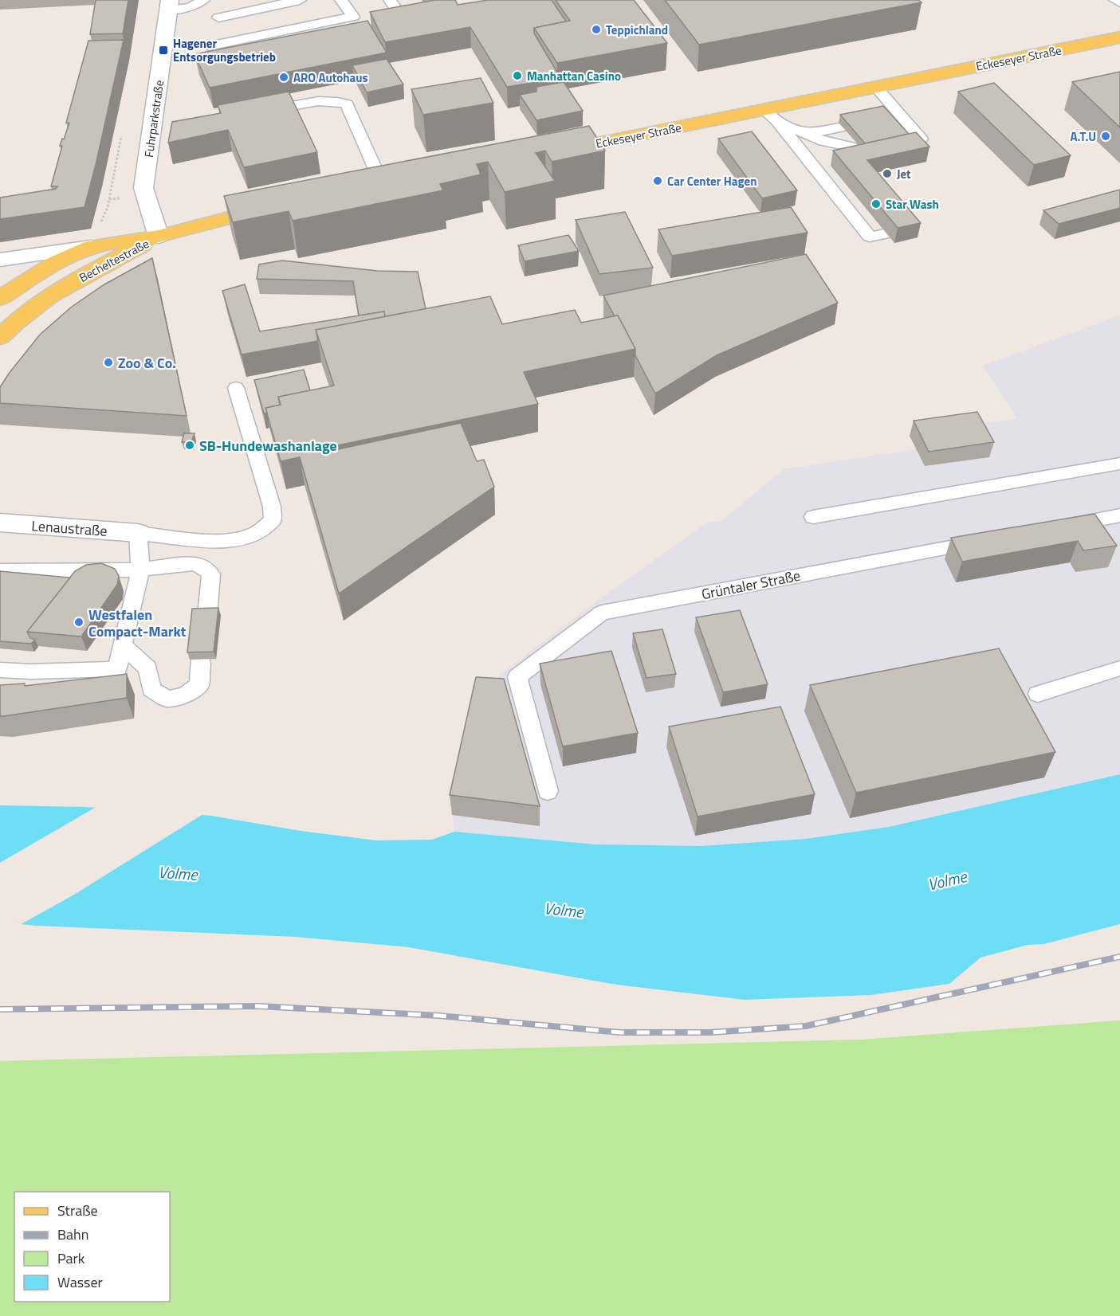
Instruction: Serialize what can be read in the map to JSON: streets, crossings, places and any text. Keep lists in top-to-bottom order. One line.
{"streets":{"main road":["Eckeseyer Straße","Fuhrparkstraße","Becheltestraße","Lenaustraße"],"lane":["Grüntaler Straße"]},"crossings":[["Fuhrparkstraße","Becheltestraße"]],"water":["Volme"],"places":{"other":["Teppichland","Manhattan Casino","ARO Autohaus","A.T.U","Jet","Car Center Hagen","Star Wash","Zoo & Co.","SB-Hundewashanlage","Westfalen Compact-Markt"],"transit":["Hagener Entsorgungsbetrieb"]},"legend":["Straße","Bahn","Park","Wasser"]}
